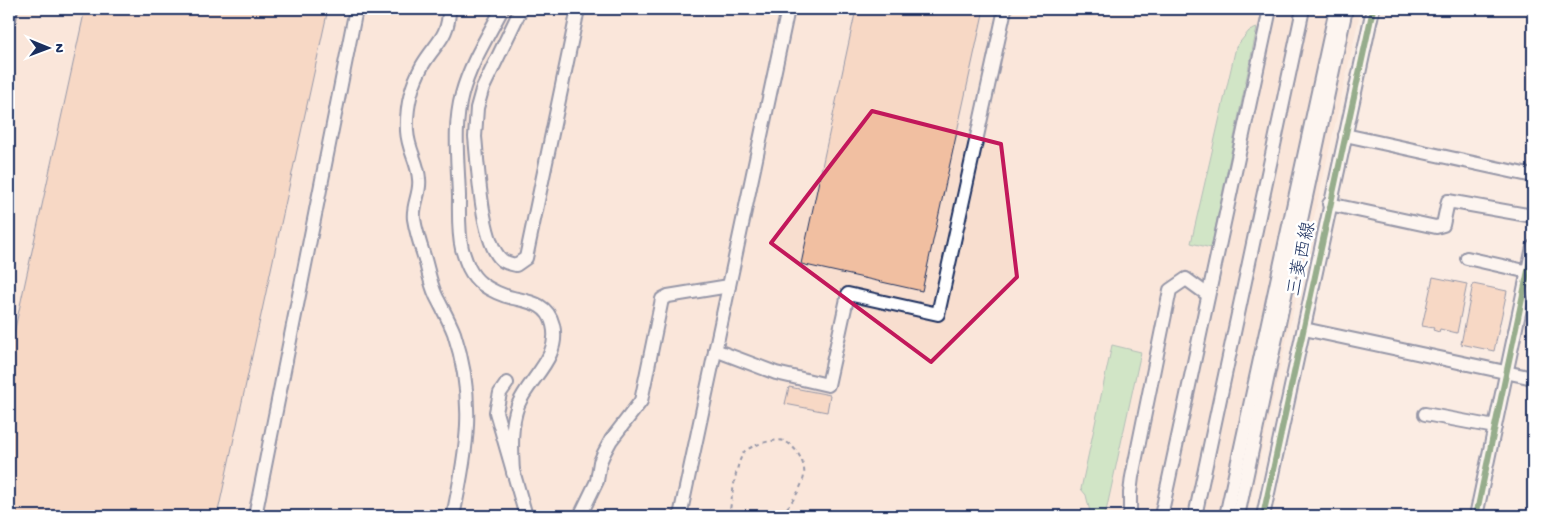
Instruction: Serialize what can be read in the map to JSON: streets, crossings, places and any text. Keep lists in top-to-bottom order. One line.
{"streets":{"street":["三菱西線"]},"north":"right"}
